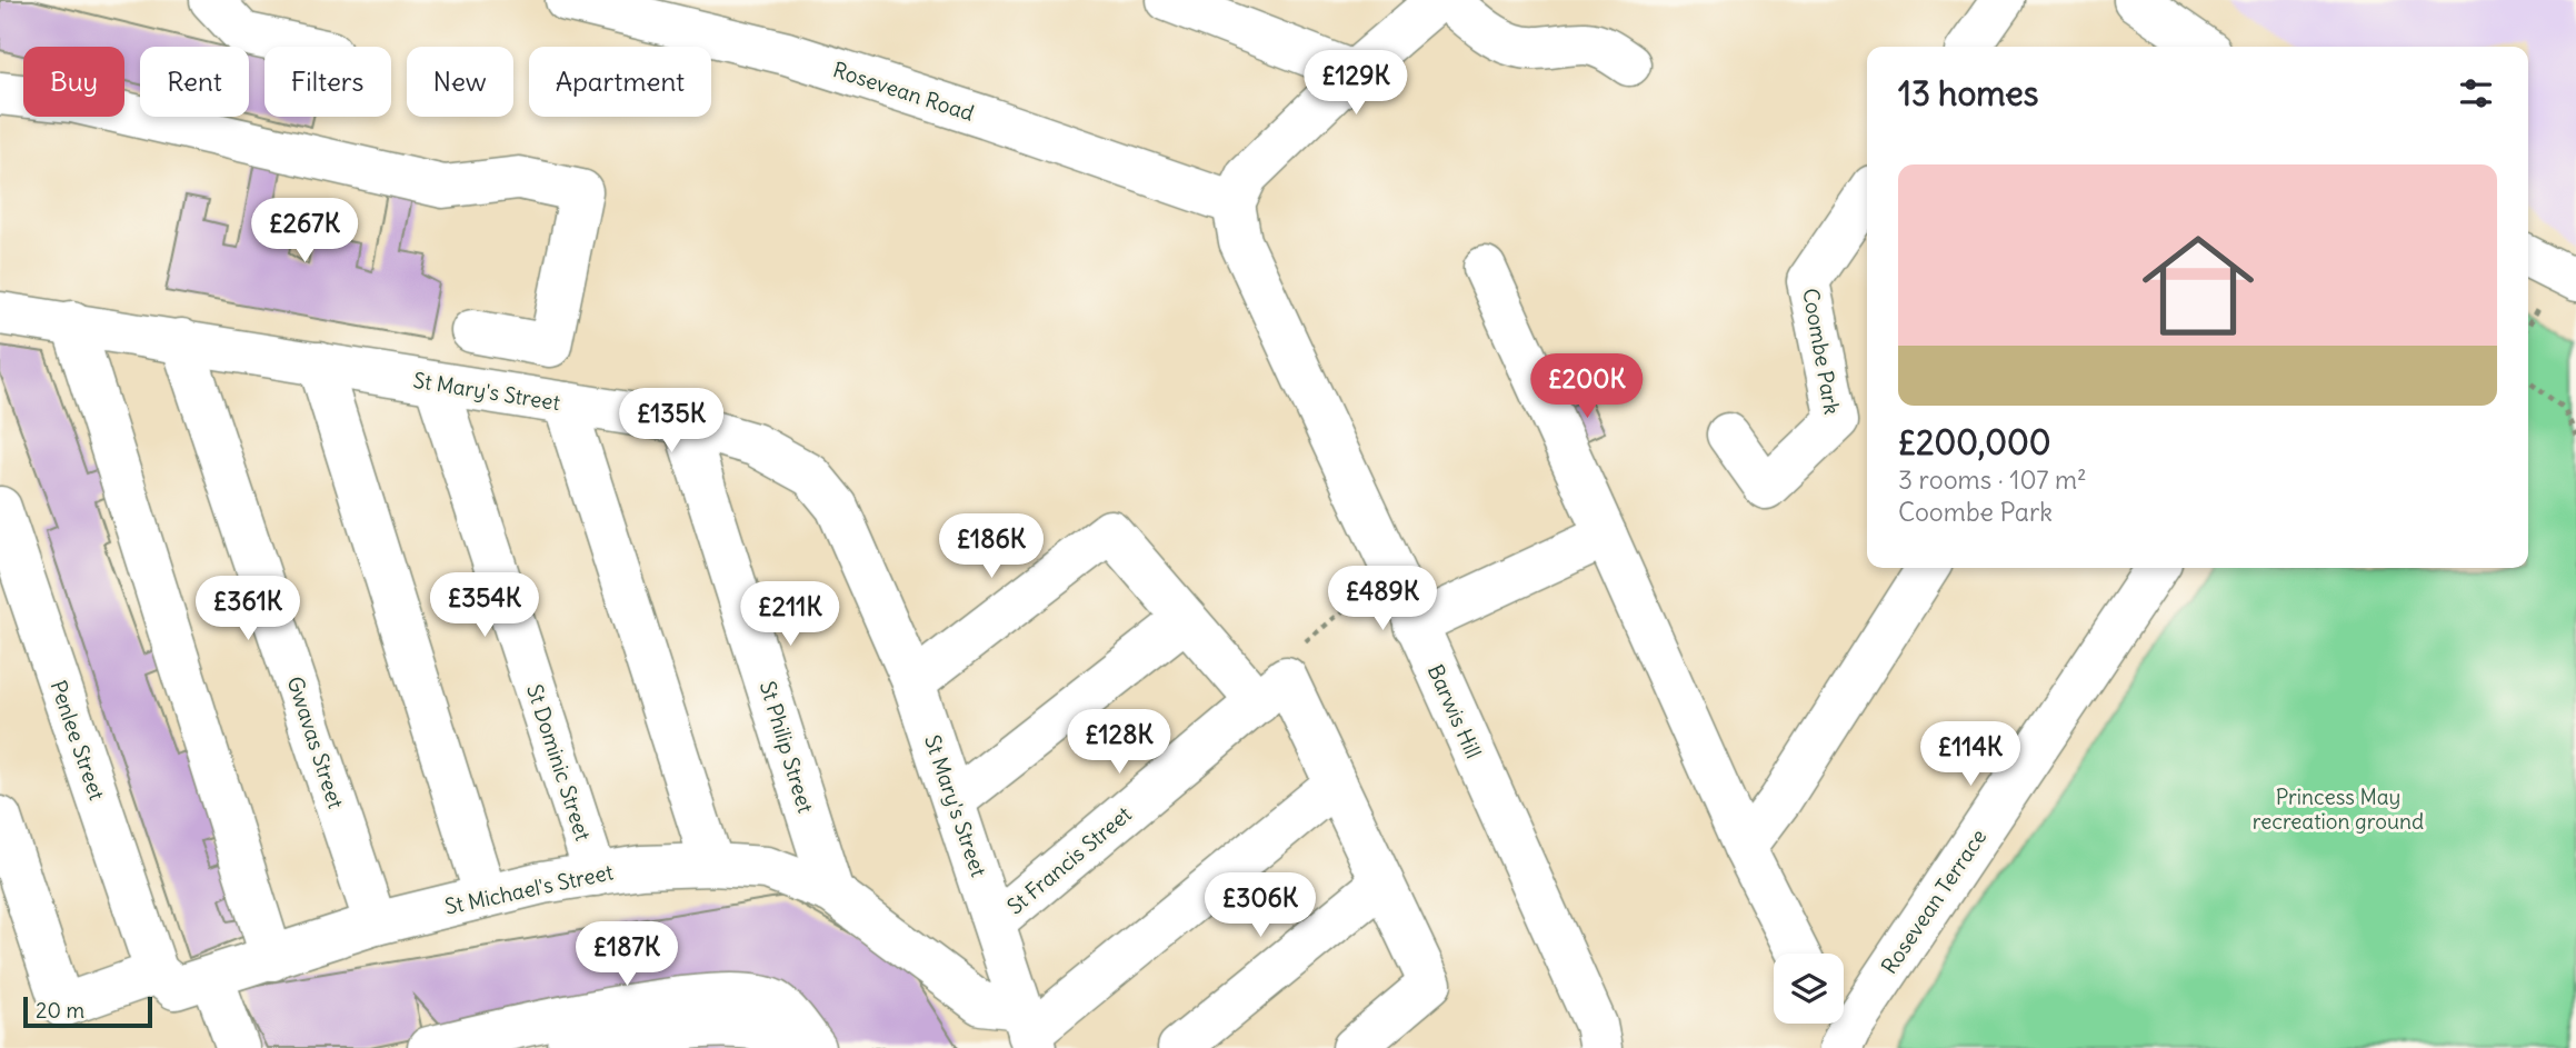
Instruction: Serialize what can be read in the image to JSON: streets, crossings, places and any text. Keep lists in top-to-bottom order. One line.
{"streets":{"street":["Rosevean Road","Coombe Park","St Mary's Street","Barwis Hill","Penlee Street","Gwavas Street","St Philip Street","St Dominic Street","St Francis Street","St Michael's Street","Rosevean Terrace"]},"crossings":[["Rosevean Road","Barwis Hill"],["St Mary's Street","Gwavas Street"],["St Mary's Street","St Philip Street"],["St Mary's Street","St Dominic Street"],["St Mary's Street","St Francis Street"],["St Mary's Street","St Michael's Street"],["Penlee Street","St Michael's Street"],["Gwavas Street","St Michael's Street"],["St Philip Street","St Michael's Street"],["St Dominic Street","St Michael's Street"]],"parks":["Princess May recreation ground"],"scale_bar":"20 m","page":{"chip":["Buy","Rent","Filters","New","Apartment"],"heading":"13 homes","price":["£129K","£267K","£200K","£135K","£186K","£489K","£354K","£361K","£211K","£128K","£114K","£306K","£187K"],"list":[{"name":"£200,000","note":"3 rooms · 107 m² · Coombe Park"}],"scale":"20 m"}}
